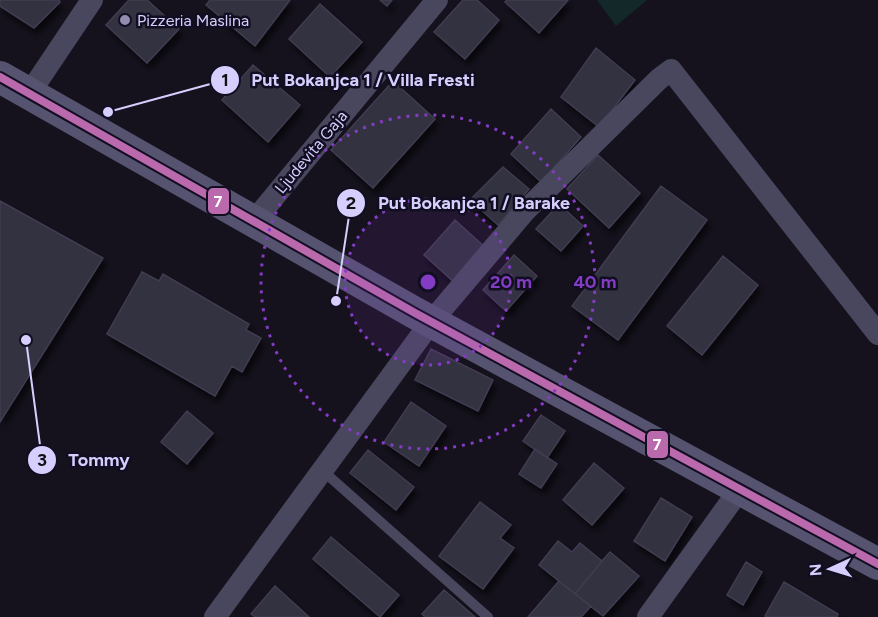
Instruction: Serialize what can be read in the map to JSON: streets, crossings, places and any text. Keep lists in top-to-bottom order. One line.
{"streets":{"street":["Ljudevita Gaja"]},"places":["Pizzeria Maslina","Put Bokanjca 1 / Villa Fresti","Put Bokanjca 1 / Barake","Tommy"],"lines":["transit line 7"],"north":"left","rings":["20 m","40 m"]}
